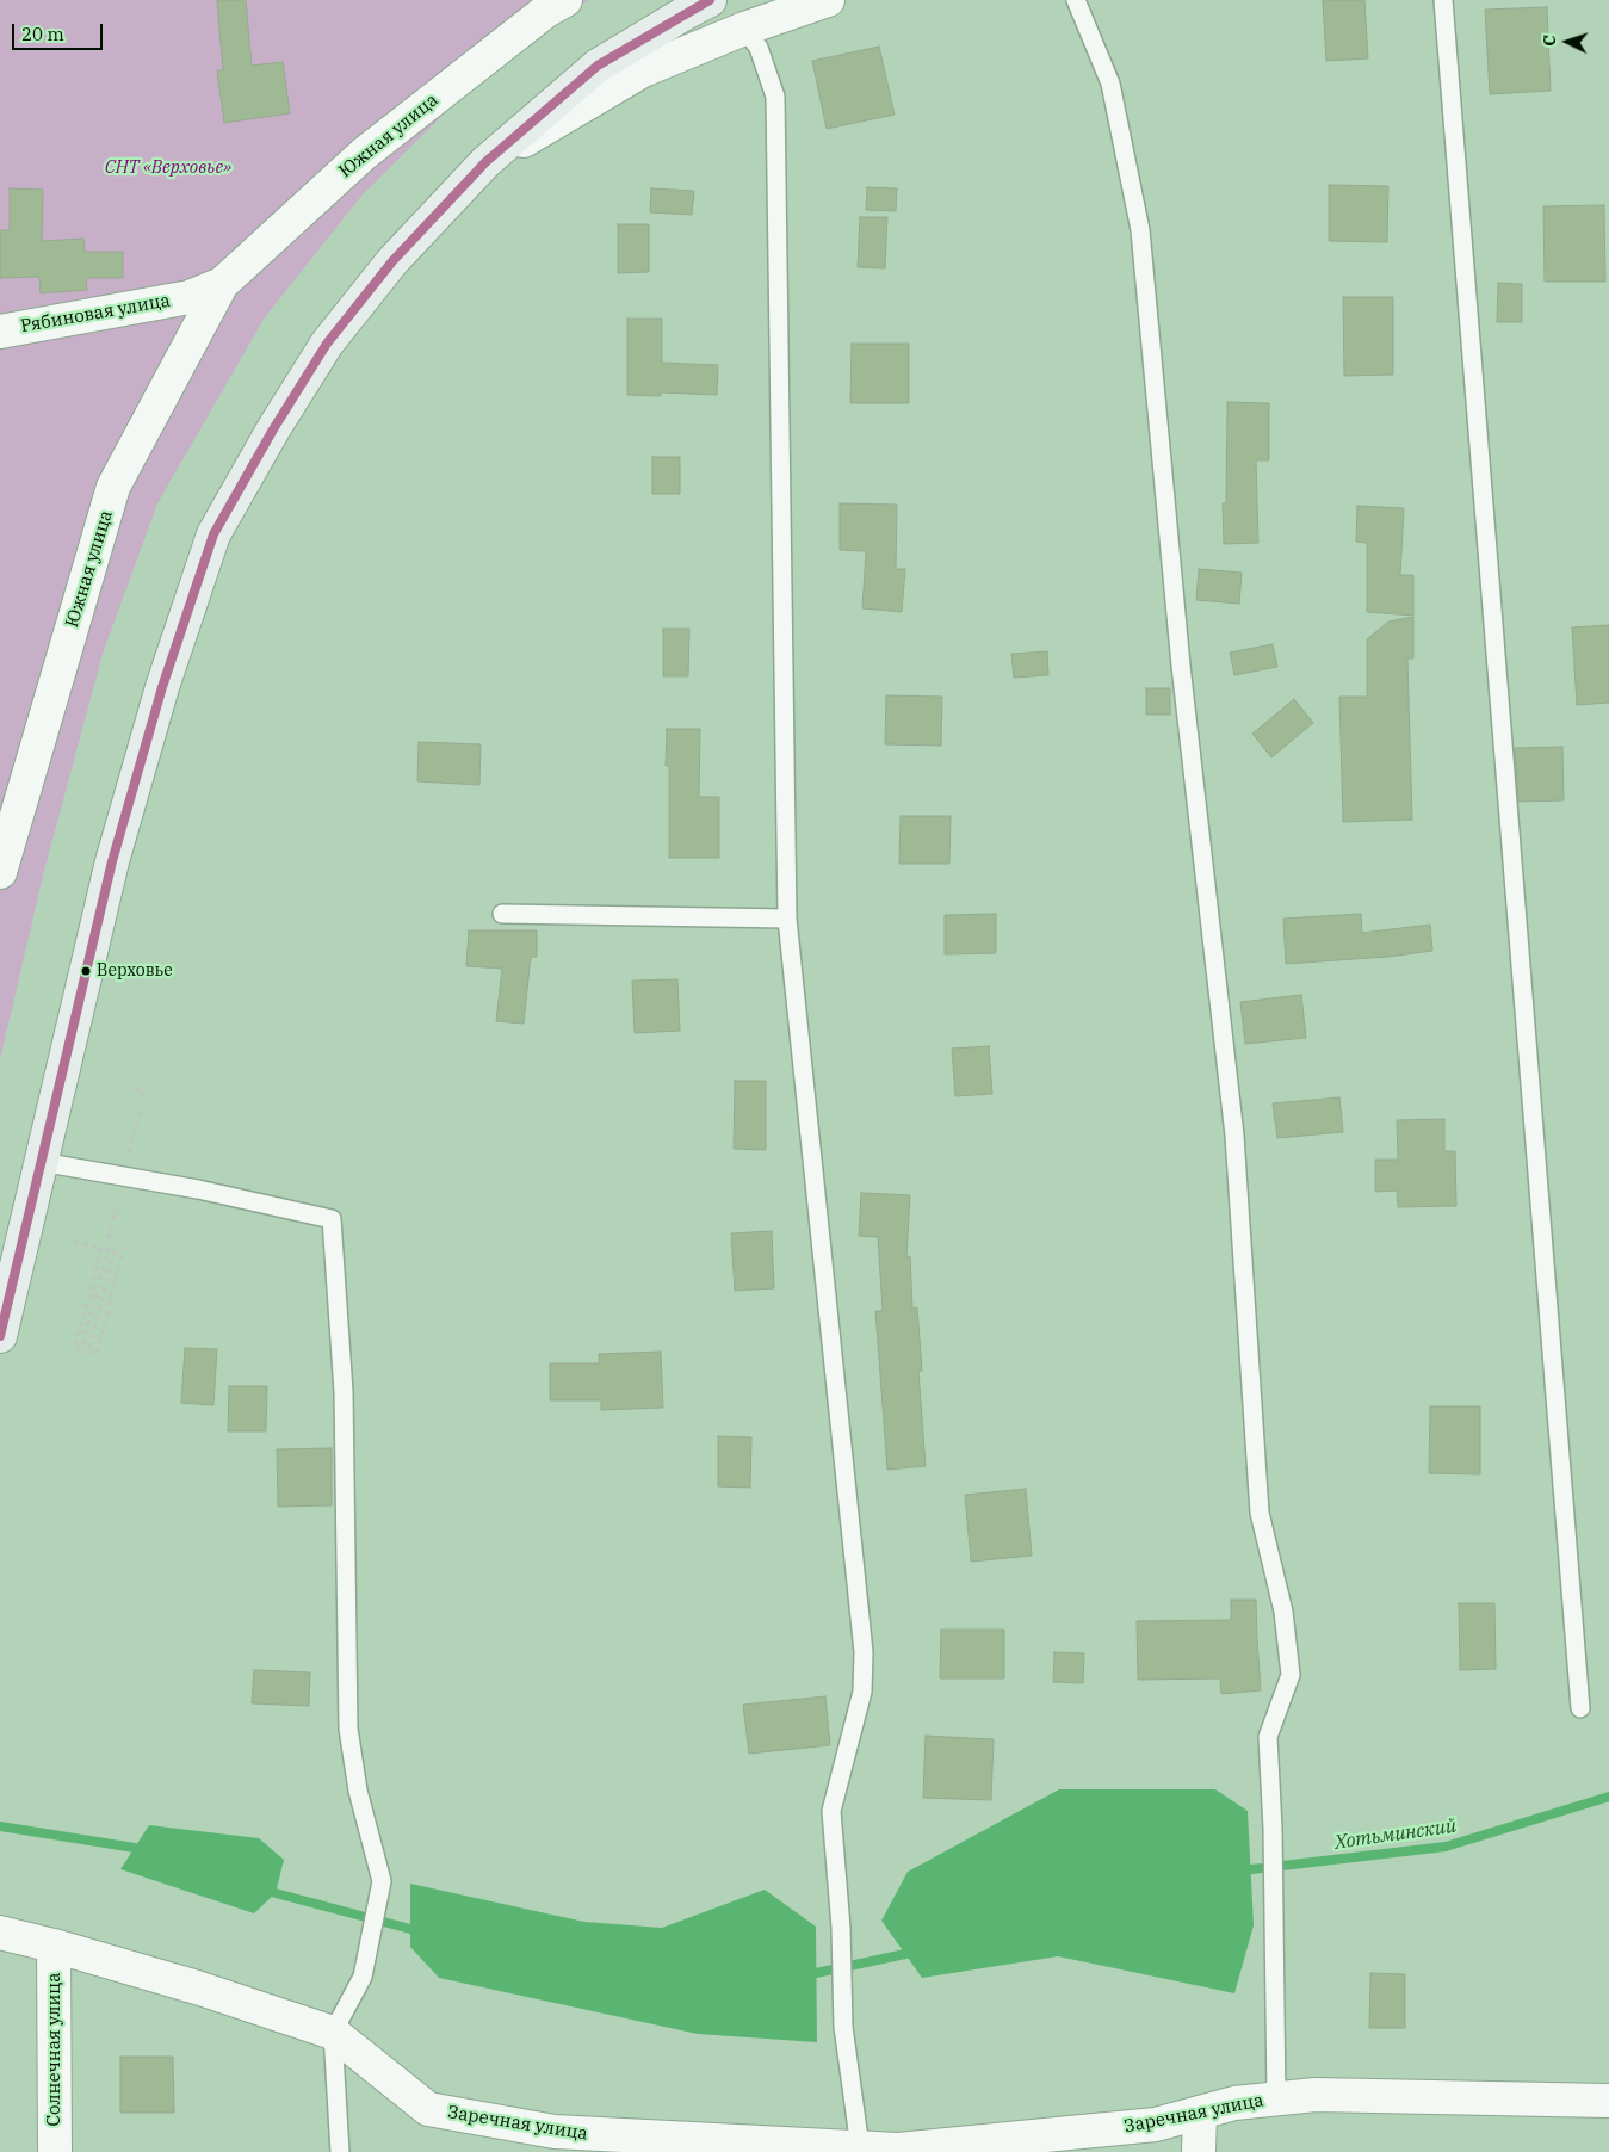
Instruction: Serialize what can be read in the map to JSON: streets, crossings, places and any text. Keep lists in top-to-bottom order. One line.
{"streets":{"street":["Южная улица","Рябиновая улица","Солнечная улица","Заречная улица"]},"crossings":[["Южная улица","Рябиновая улица"],["Солнечная улица","Заречная улица"]],"water":["Хотьминский"],"parks":["СНТ «Верховье»"],"places":["Верховье"],"scale_bar":"20 m","north":"left"}
